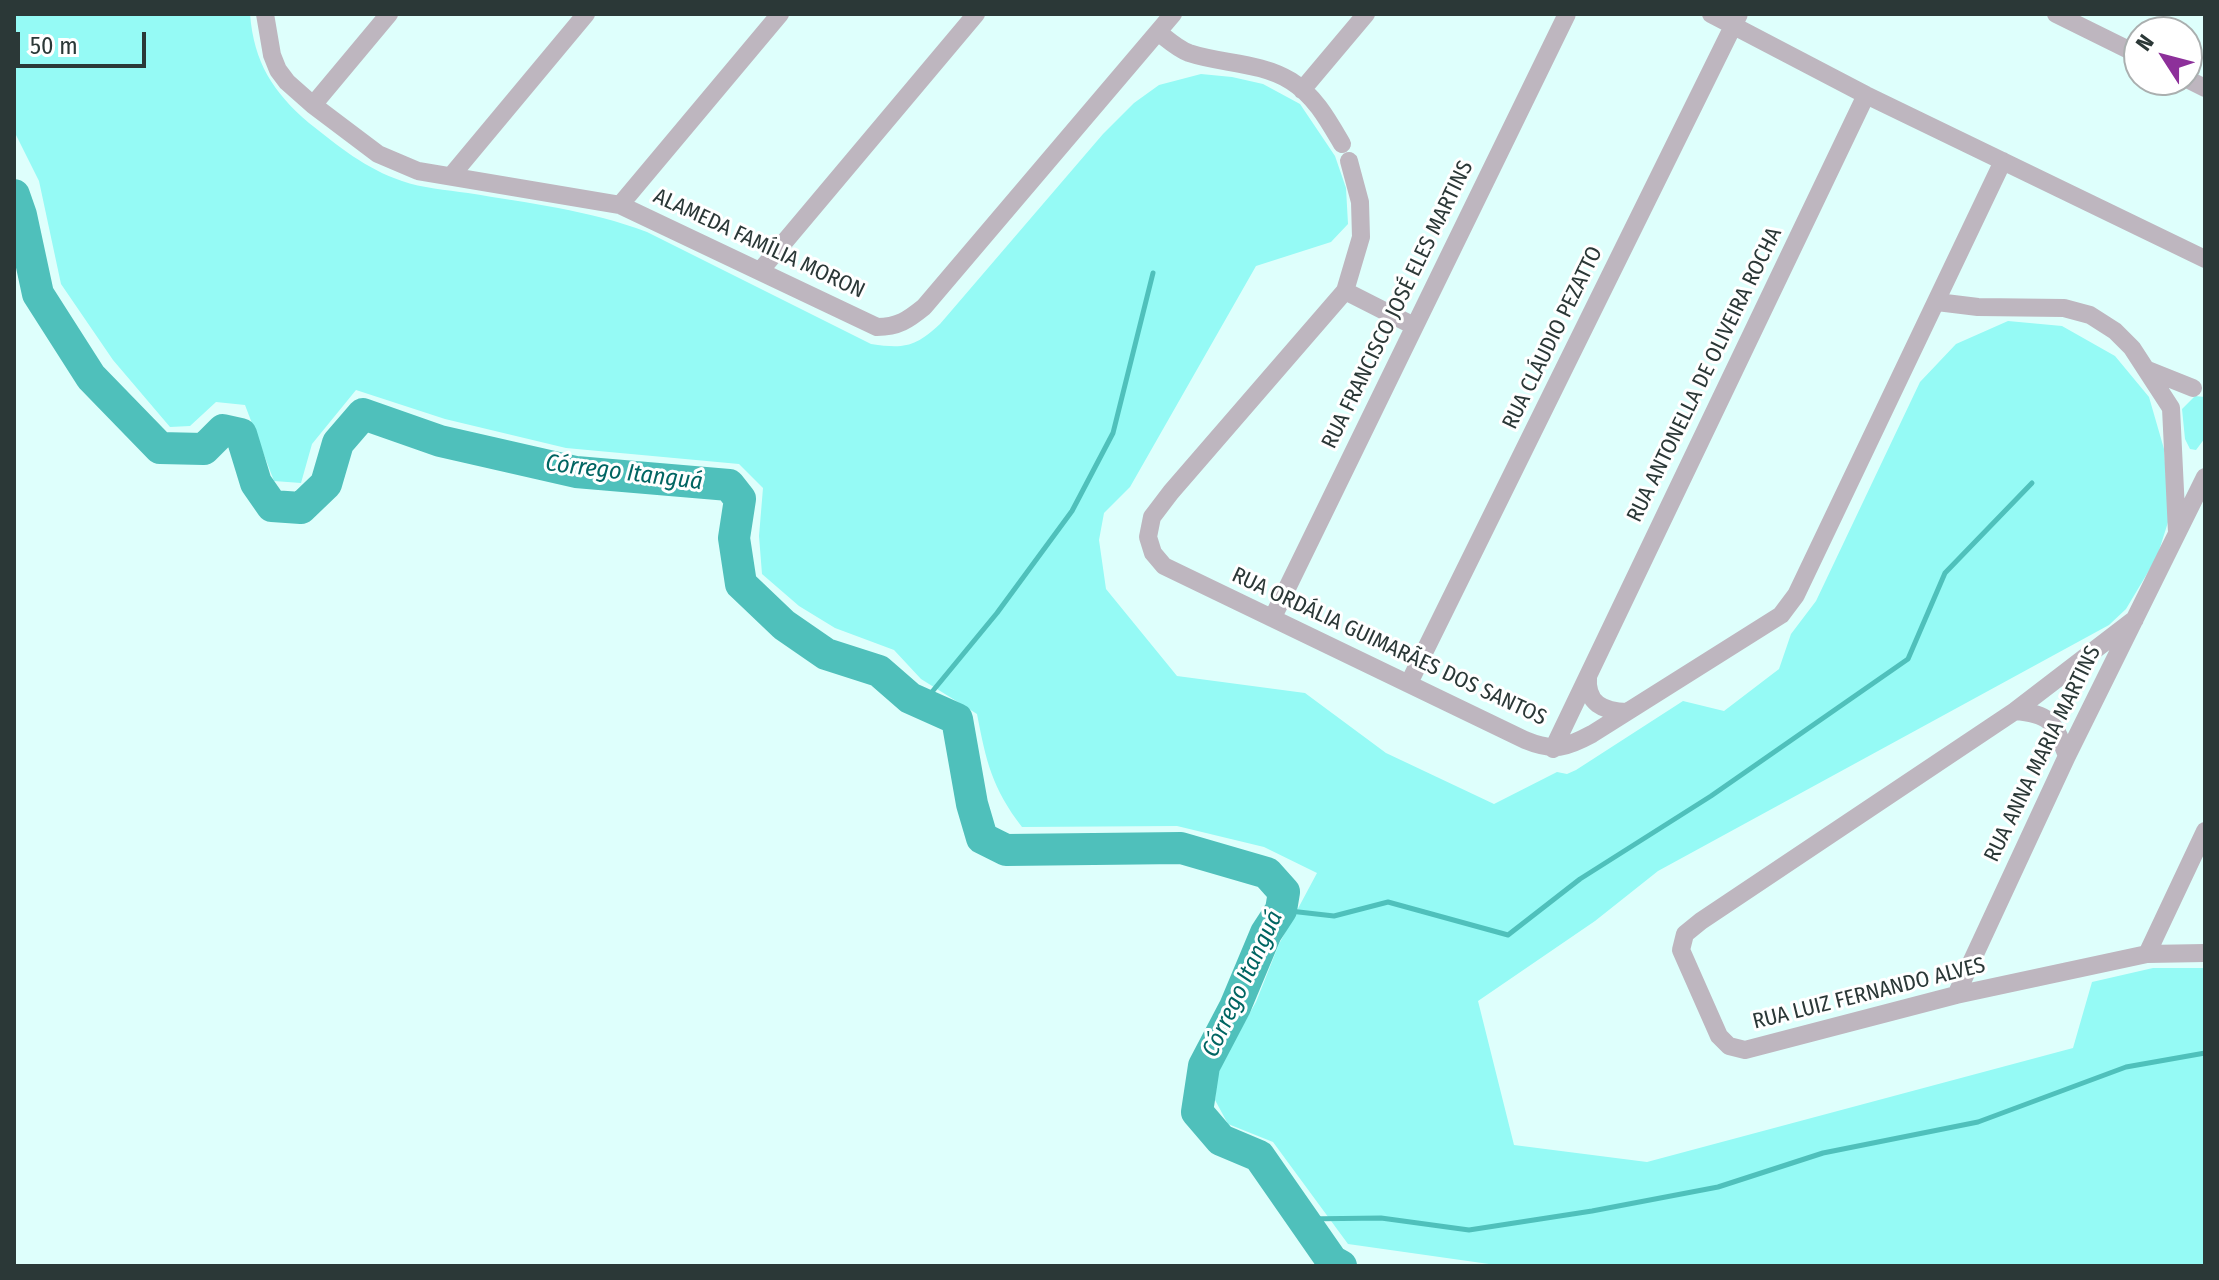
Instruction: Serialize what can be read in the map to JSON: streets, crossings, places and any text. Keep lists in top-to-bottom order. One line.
{"streets":{"street":["ALAMEDA FAMÍLIA MORON","RUA FRANCISCO JOSÉ ELES MARTINS","RUA CLÁUDIO PEZATTO","RUA ANTONELLA DE OLIVEIRA ROCHA","RUA ORDÁLIA GUIMARÃES DOS SANTOS","RUA ANNA MARIA MARTINS","RUA LUIZ FERNANDO ALVES"]},"crossings":[["RUA FRANCISCO JOSÉ ELES MARTINS","RUA ORDÁLIA GUIMARÃES DOS SANTOS"],["RUA CLÁUDIO PEZATTO","RUA ORDÁLIA GUIMARÃES DOS SANTOS"],["RUA ANTONELLA DE OLIVEIRA ROCHA","RUA ORDÁLIA GUIMARÃES DOS SANTOS"],["RUA ANNA MARIA MARTINS","RUA LUIZ FERNANDO ALVES"]],"water":["Córrego Itanguá"],"scale_bar":"50 m","north":"top left"}
